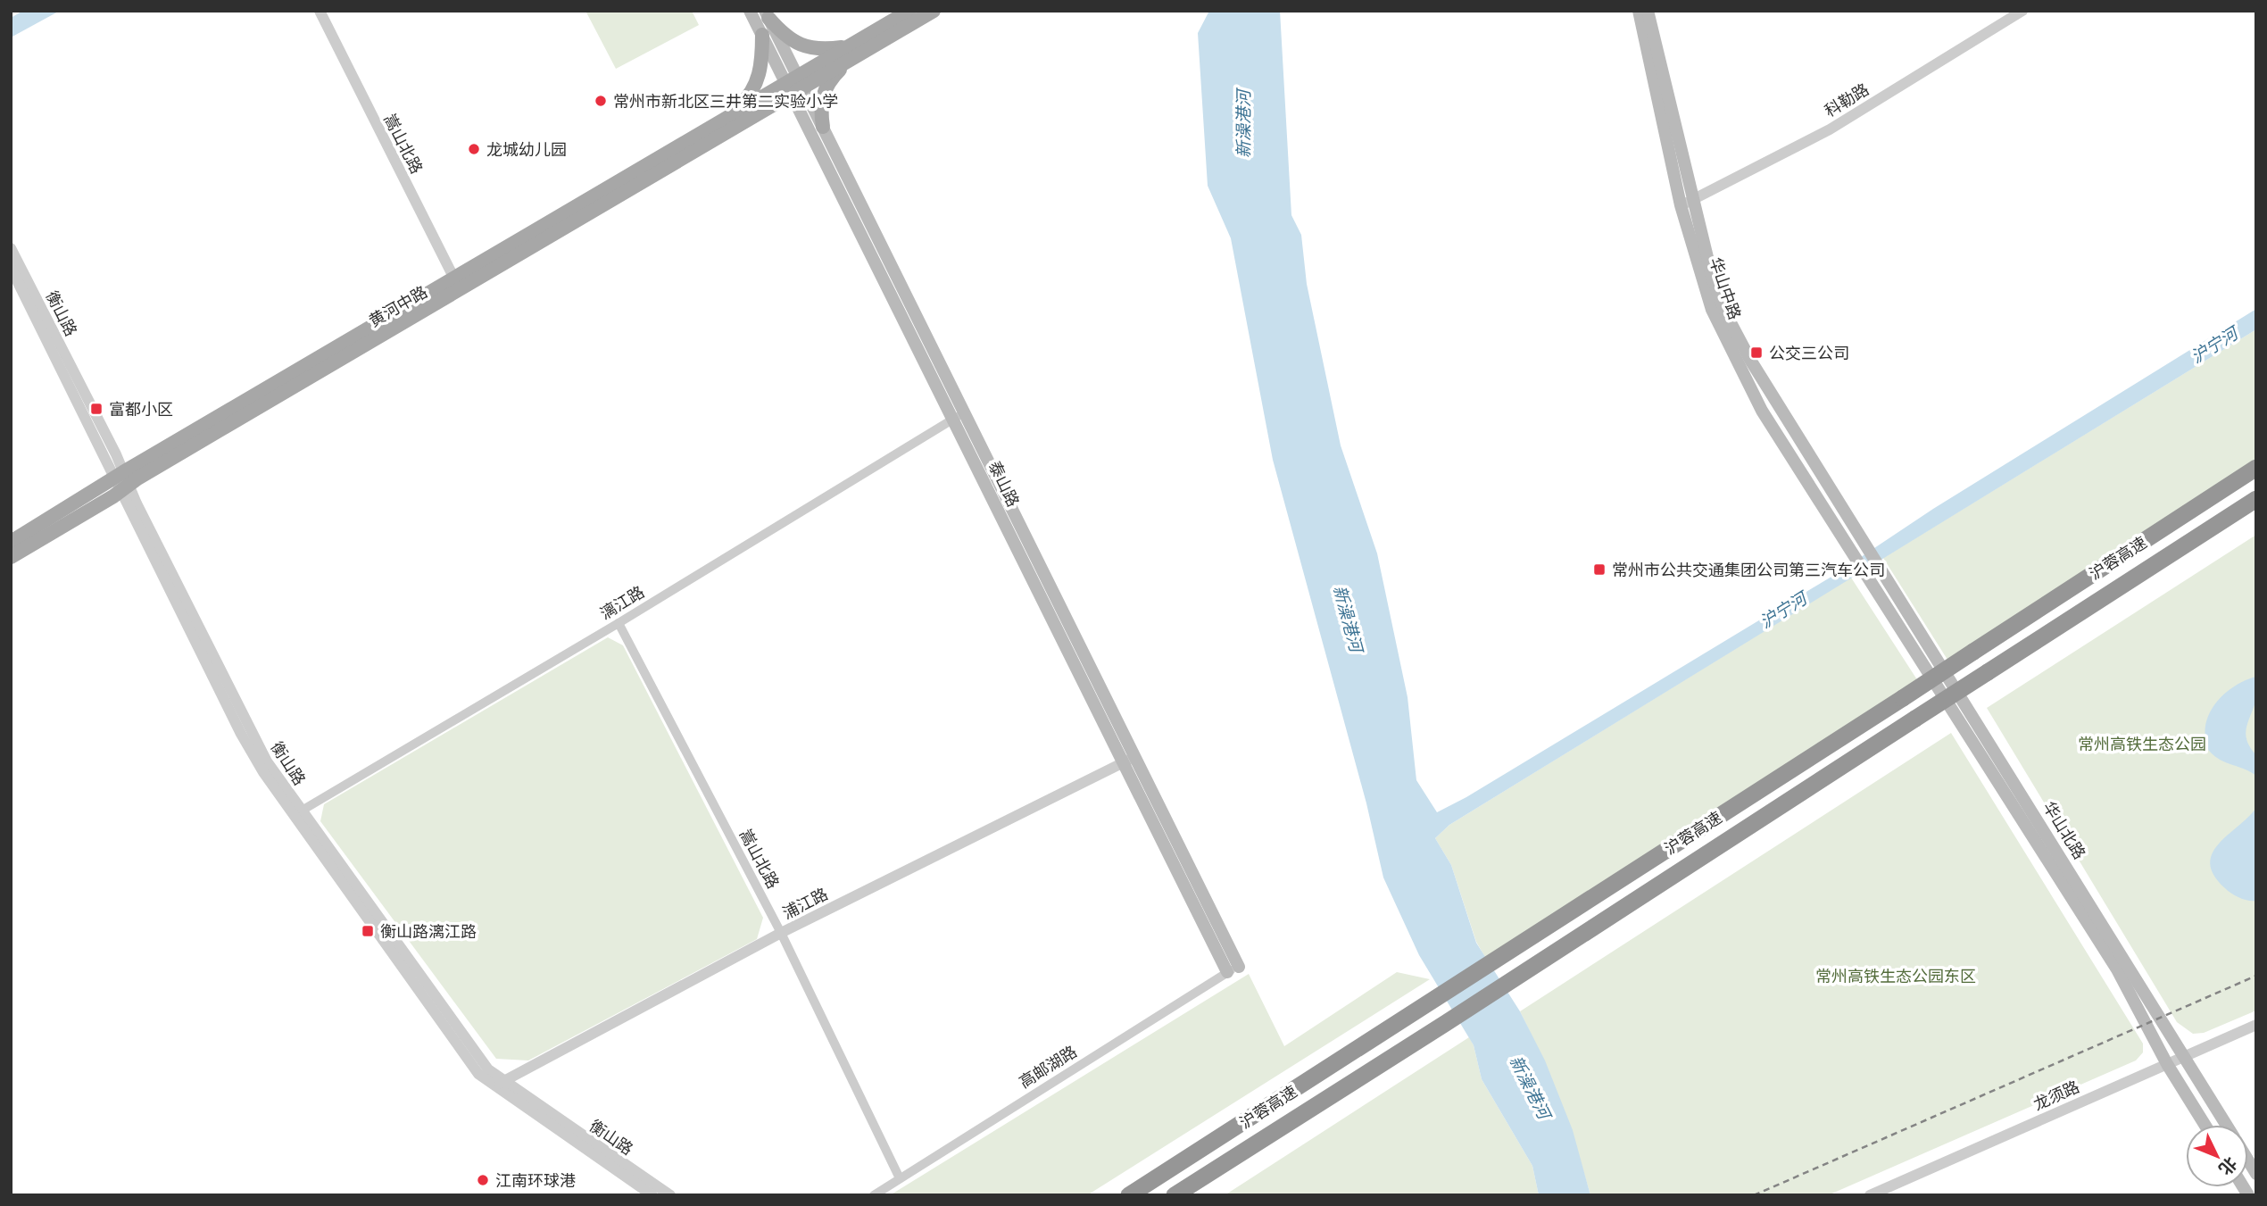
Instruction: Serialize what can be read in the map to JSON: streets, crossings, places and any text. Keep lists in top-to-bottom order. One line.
{"streets":{"highway":["沪蓉高速"],"main road":["华山中路","黄河中路","泰山路","华山北路"],"street":["科勒路","嵩山北路","衡山路","漓江路","浦江路","高邮湖路","龙须路"]},"crossings":[["科勒路","华山中路"],["嵩山北路","黄河中路"],["嵩山北路","漓江路"],["嵩山北路","浦江路"],["嵩山北路","高邮湖路"],["华山中路","华山北路"],["黄河中路","衡山路"],["黄河中路","泰山路"],["衡山路","漓江路"],["衡山路","浦江路"],["泰山路","漓江路"],["泰山路","浦江路"],["泰山路","高邮湖路"],["华山北路","龙须路"]],"water":["新澡港河","沪宁河"],"parks":["常州高铁生态公园","常州高铁生态公园东区"],"places":{"other":["常州市新北区三井第二实验小学","龙城幼儿园","江南环球港"],"transit":["公交三公司","富都小区","常州市公共交通集团公司第三汽车公司","衡山路漓江路"]},"north":"bottom right"}
